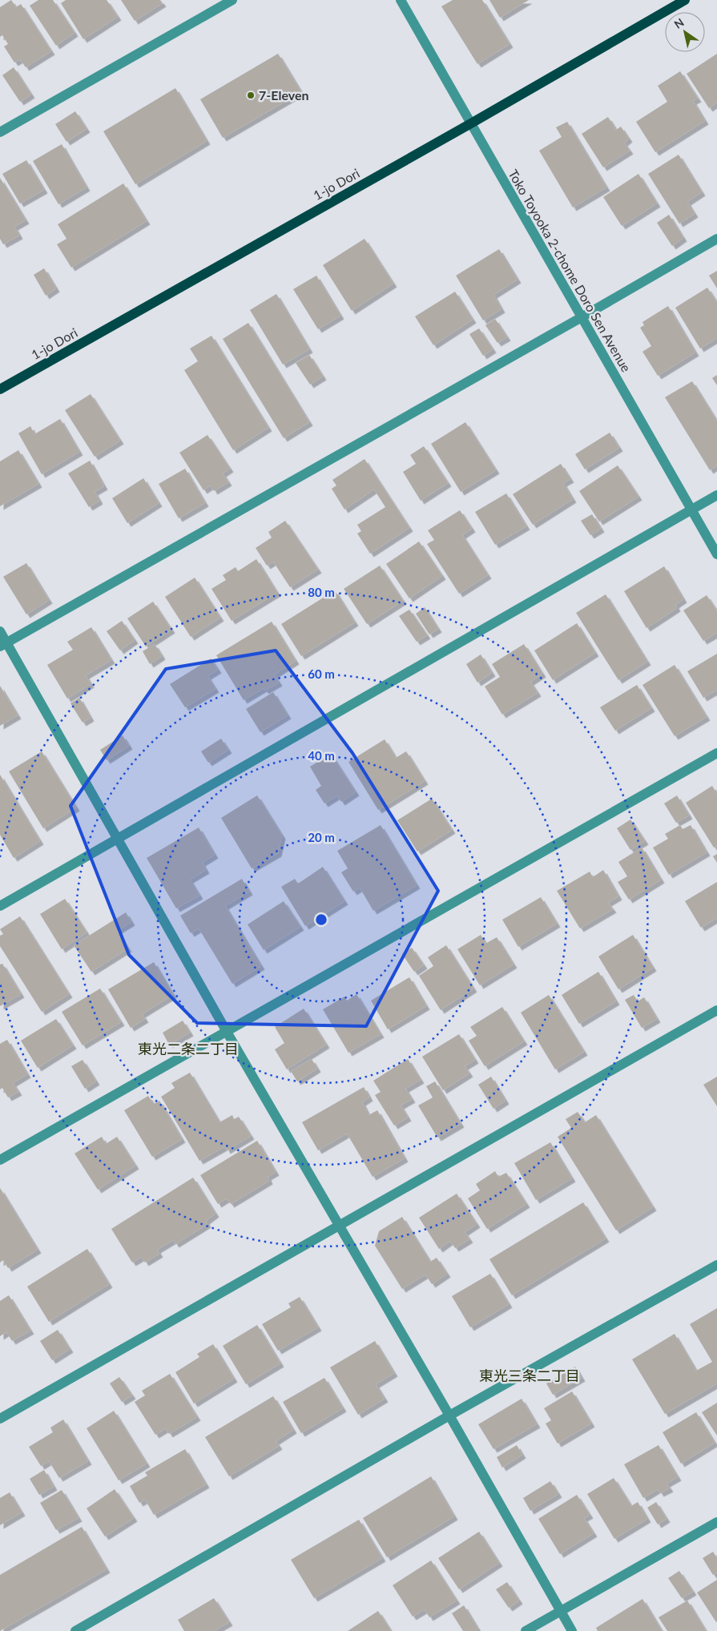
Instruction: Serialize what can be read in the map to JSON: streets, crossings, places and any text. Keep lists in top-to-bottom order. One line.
{"streets":{"main road":["1-jo Dori"],"street":["Toko Toyooka 2-chome Doro Sen Avenue"]},"crossings":[["1-jo Dori","Toko Toyooka 2-chome Doro Sen Avenue"]],"districts":["東光二条二丁目","東光三条二丁目"],"places":["7-Eleven"],"north":"top left","rings":["80 m","60 m","40 m","20 m"]}
